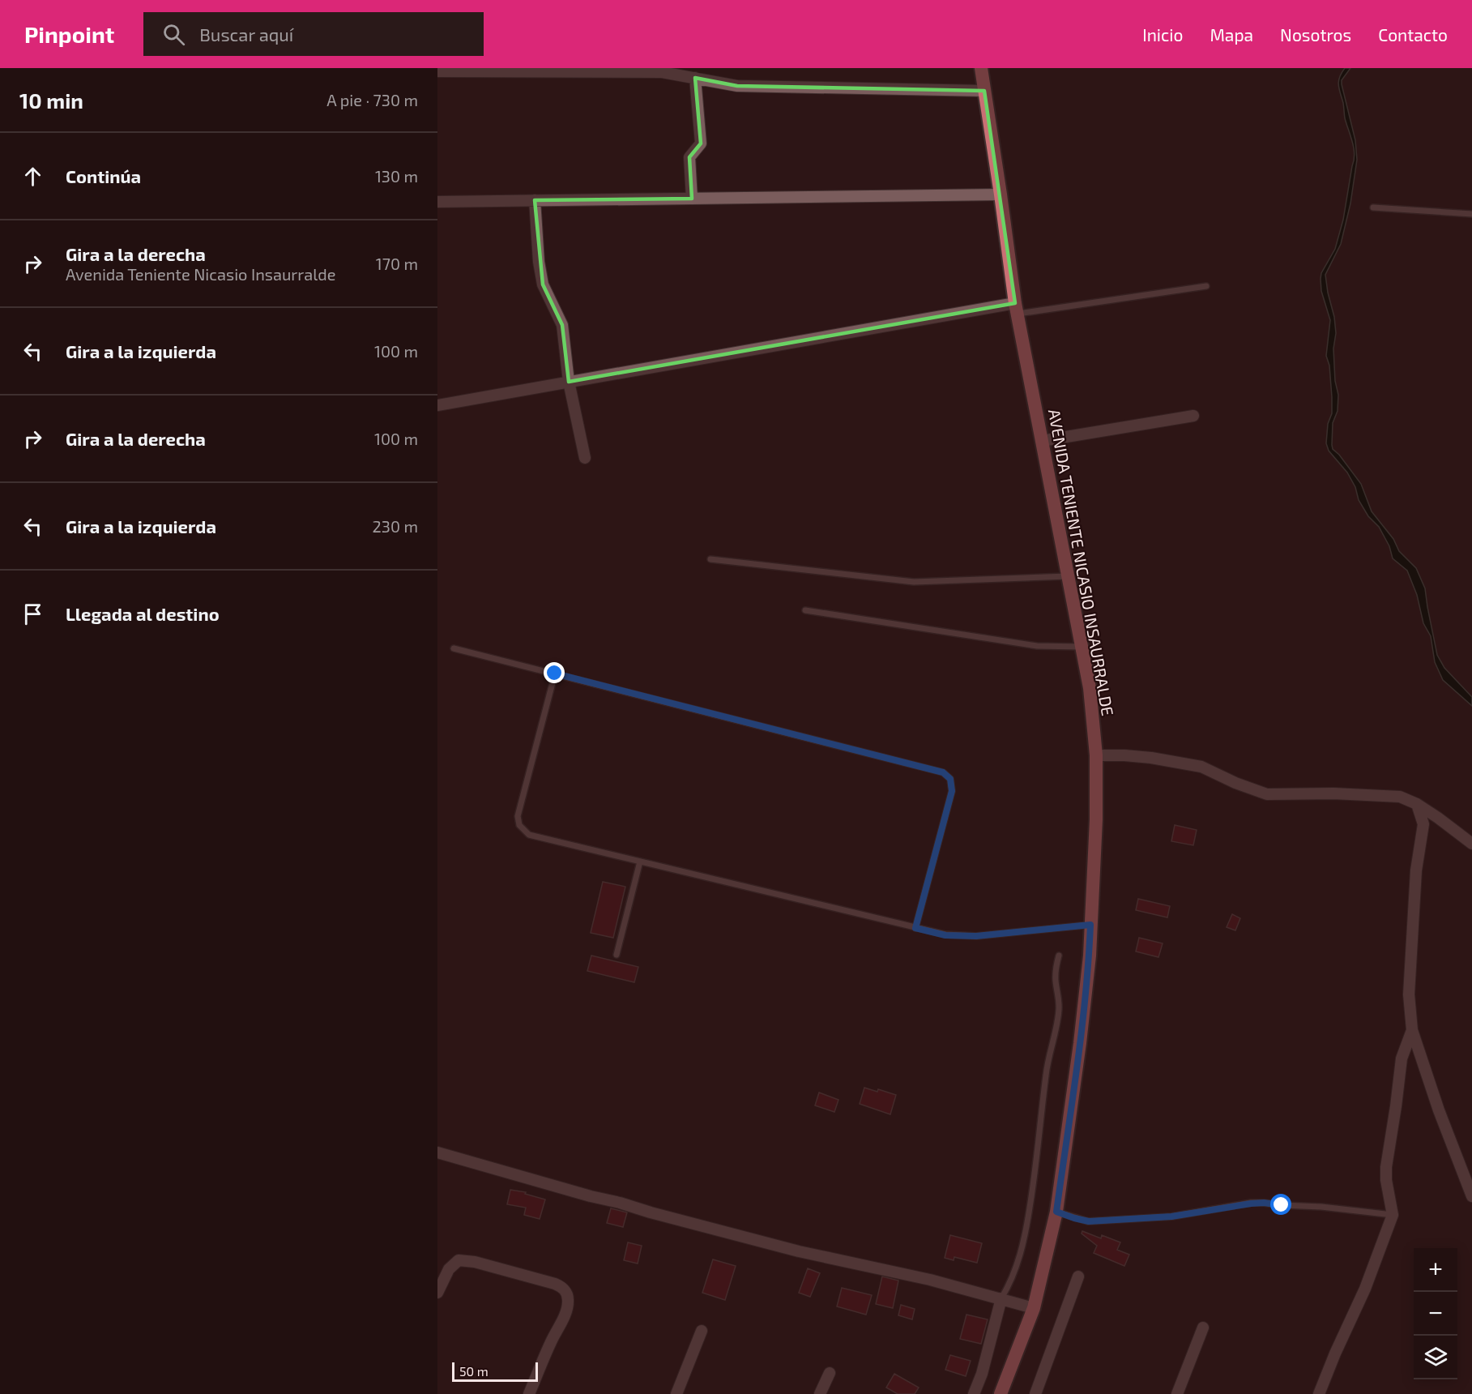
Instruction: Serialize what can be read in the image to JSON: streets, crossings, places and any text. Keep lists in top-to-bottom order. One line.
{"streets":{"main road":["AVENIDA TENIENTE NICASIO INSAURRALDE"]},"scale_bar":"50 m","page":{"header":"Pinpoint","search":"Buscar aquí","nav":["Inicio","Mapa","Nosotros","Contacto"],"heading":["10 min","A pie · 730 m"],"list":[["Continúa","130 m"],["Gira a la derecha","Avenida Teniente Nicasio Insaurralde","170 m"],["Gira a la izquierda","100 m"],["Gira a la derecha","100 m"],["Gira a la izquierda","230 m"],"Llegada al destino"],"map_buttons":["+","−"],"scale":"50 m"}}
